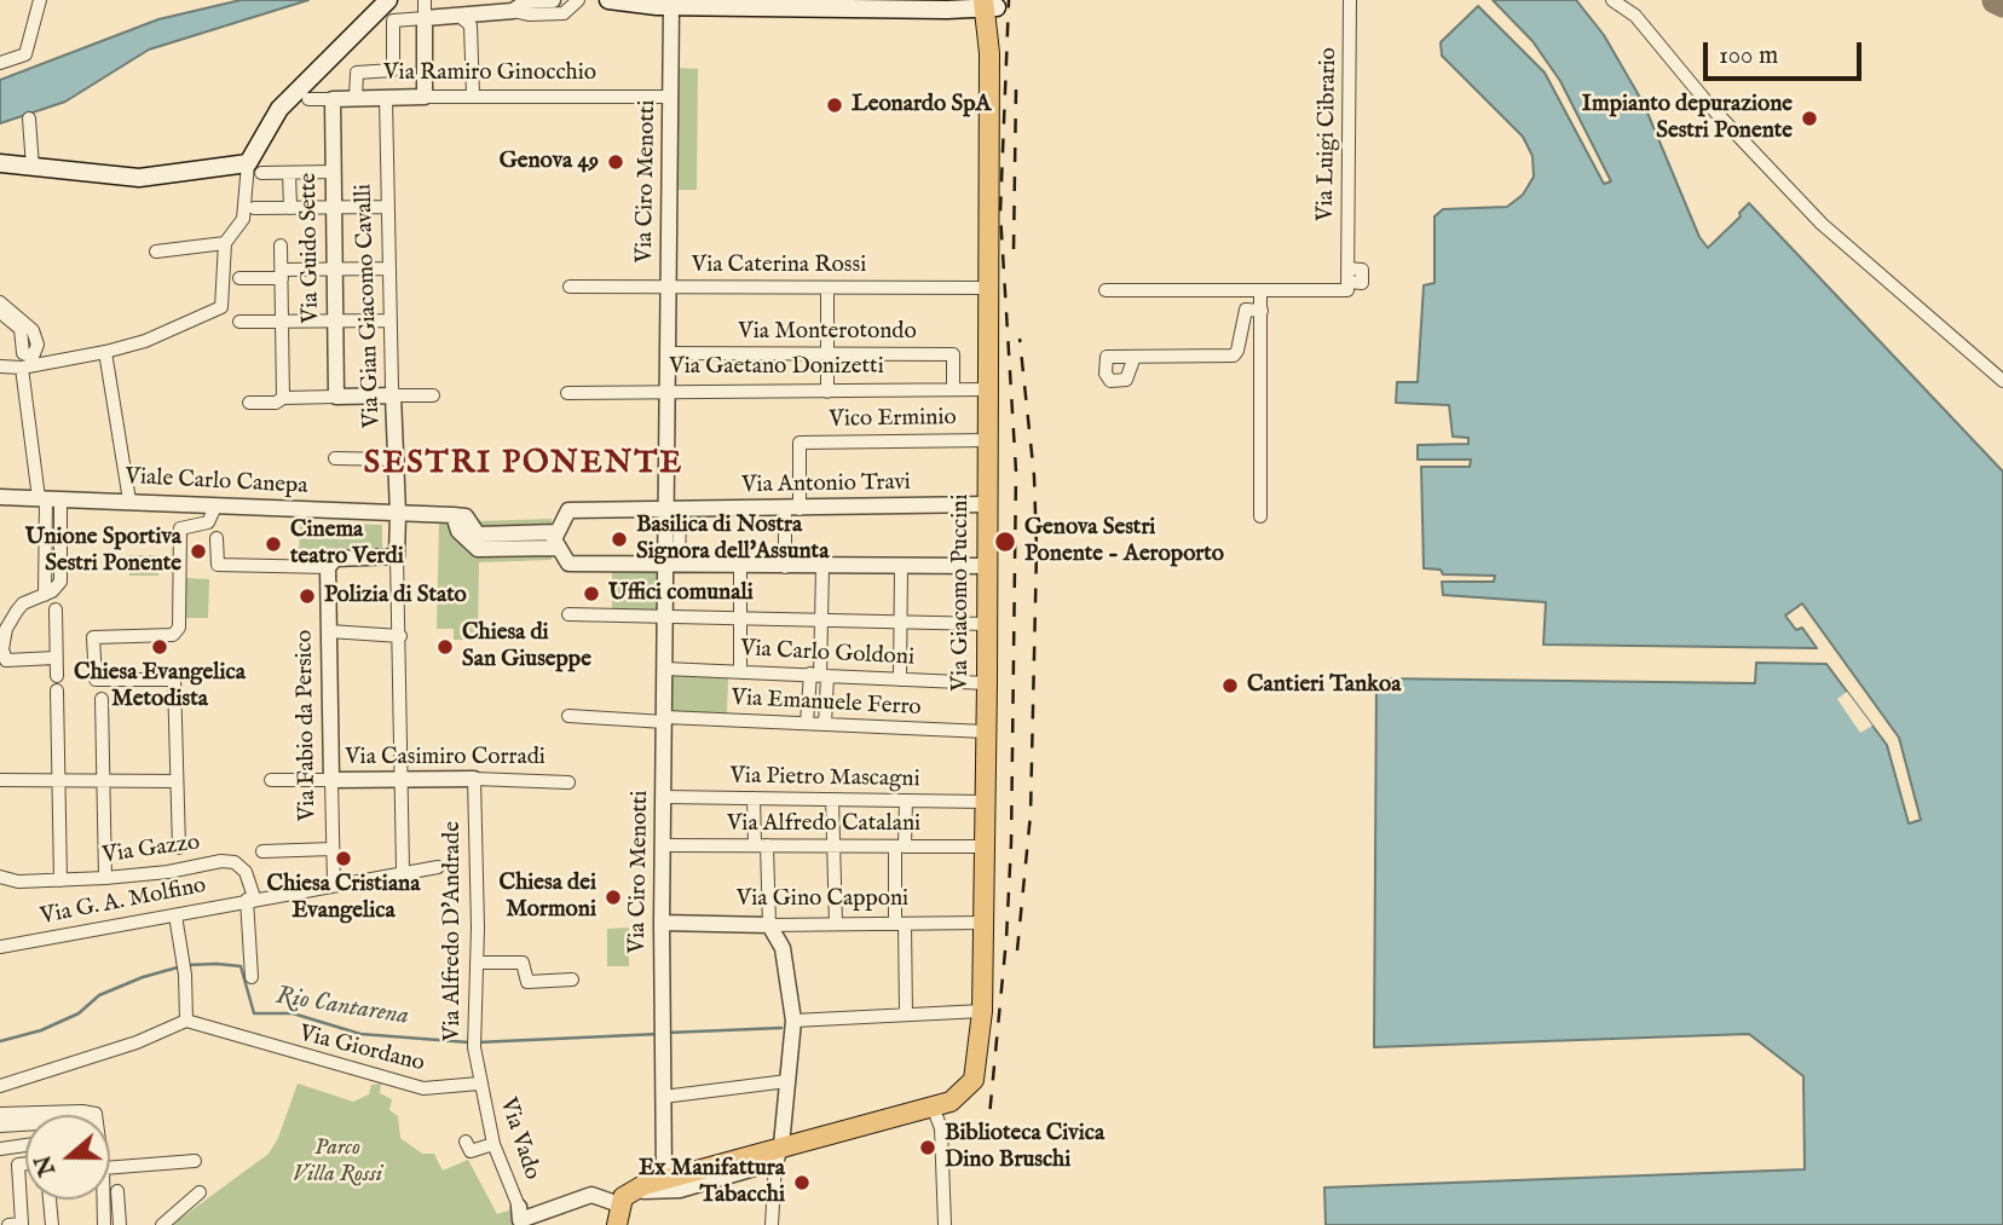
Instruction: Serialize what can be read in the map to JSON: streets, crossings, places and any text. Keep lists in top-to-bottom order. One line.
{"streets":{"main road":["Via Giacomo Puccini"],"street":["Via Ramiro Ginocchio","Via Luigi Cibrario","Via Ciro Menotti","Via Guido Sette","Via Caterina Rossi","Via Gian Giacomo Cavalli","Via Monterotondo","Via Gaetano Donizetti","Vico Erminio","Viale Carlo Canepa","Via Antonio Travi","Via Carlo Goldoni","Via Emanuele Ferro","Via Fabio da Persico","Via Casimiro Corradi","Via Pietro Mascagni","Via Alfredo Catalani","Via Gazzo","Via Gino Capponi","Via G. A. Molfino","Via Alfredo D'Andrade","Via Giordano","Via Vado"]},"crossings":[["Via Ramiro Ginocchio","Via Ciro Menotti"],["Via Ramiro Ginocchio","Via Guido Sette"],["Via Ramiro Ginocchio","Via Gian Giacomo Cavalli"],["Via Ciro Menotti","Via Caterina Rossi"],["Via Ciro Menotti","Via Monterotondo"],["Via Ciro Menotti","Via Gaetano Donizetti"],["Via Ciro Menotti","Via Antonio Travi"],["Via Ciro Menotti","Via Carlo Goldoni"],["Via Ciro Menotti","Via Emanuele Ferro"],["Via Ciro Menotti","Via Pietro Mascagni"],["Via Ciro Menotti","Via Alfredo Catalani"],["Via Ciro Menotti","Via Gino Capponi"],["Via Caterina Rossi","Via Giacomo Puccini"],["Via Gian Giacomo Cavalli","Viale Carlo Canepa"],["Via Monterotondo","Via Gaetano Donizetti"],["Via Gaetano Donizetti","Via Giacomo Puccini"],["Vico Erminio","Via Antonio Travi"],["Vico Erminio","Via Giacomo Puccini"],["Viale Carlo Canepa","Via Antonio Travi"],["Via Antonio Travi","Via Giacomo Puccini"],["Via Giacomo Puccini","Via Carlo Goldoni"],["Via Giacomo Puccini","Via Emanuele Ferro"],["Via Giacomo Puccini","Via Pietro Mascagni"],["Via Giacomo Puccini","Via Alfredo Catalani"],["Via Giacomo Puccini","Via Gino Capponi"],["Via Fabio da Persico","Via Casimiro Corradi"],["Via Casimiro Corradi","Via Alfredo D'Andrade"],["Via Gazzo","Via G. A. Molfino"],["Via Alfredo D'Andrade","Via Giordano"],["Via Alfredo D'Andrade","Via Vado"],["Via Giordano","Via Vado"]],"districts":["SESTRI PONENTE"],"water":["Rio Cantarena"],"parks":["Parco Villa Rossi"],"places":["Leonardo SpA","Impianto depurazione Sestri Ponente","Genova 49","Basilica di Nostra Signora dell'Assunta","Genova Sestri Ponente - Aeroporto","Cinema teatro Verdi","Unione Sportiva Sestri Ponente","Uffici comunali","Polizia di Stato","Chiesa Evangelica Metodista","Chiesa di San Giuseppe","Cantieri Tankoa","Chiesa Cristiana Evangelica","Chiesa dei Mormoni","Biblioteca Civica Dino Bruschi","Ex Manifattura Tabacchi"],"scale_bar":"100 m","north":"left"}
